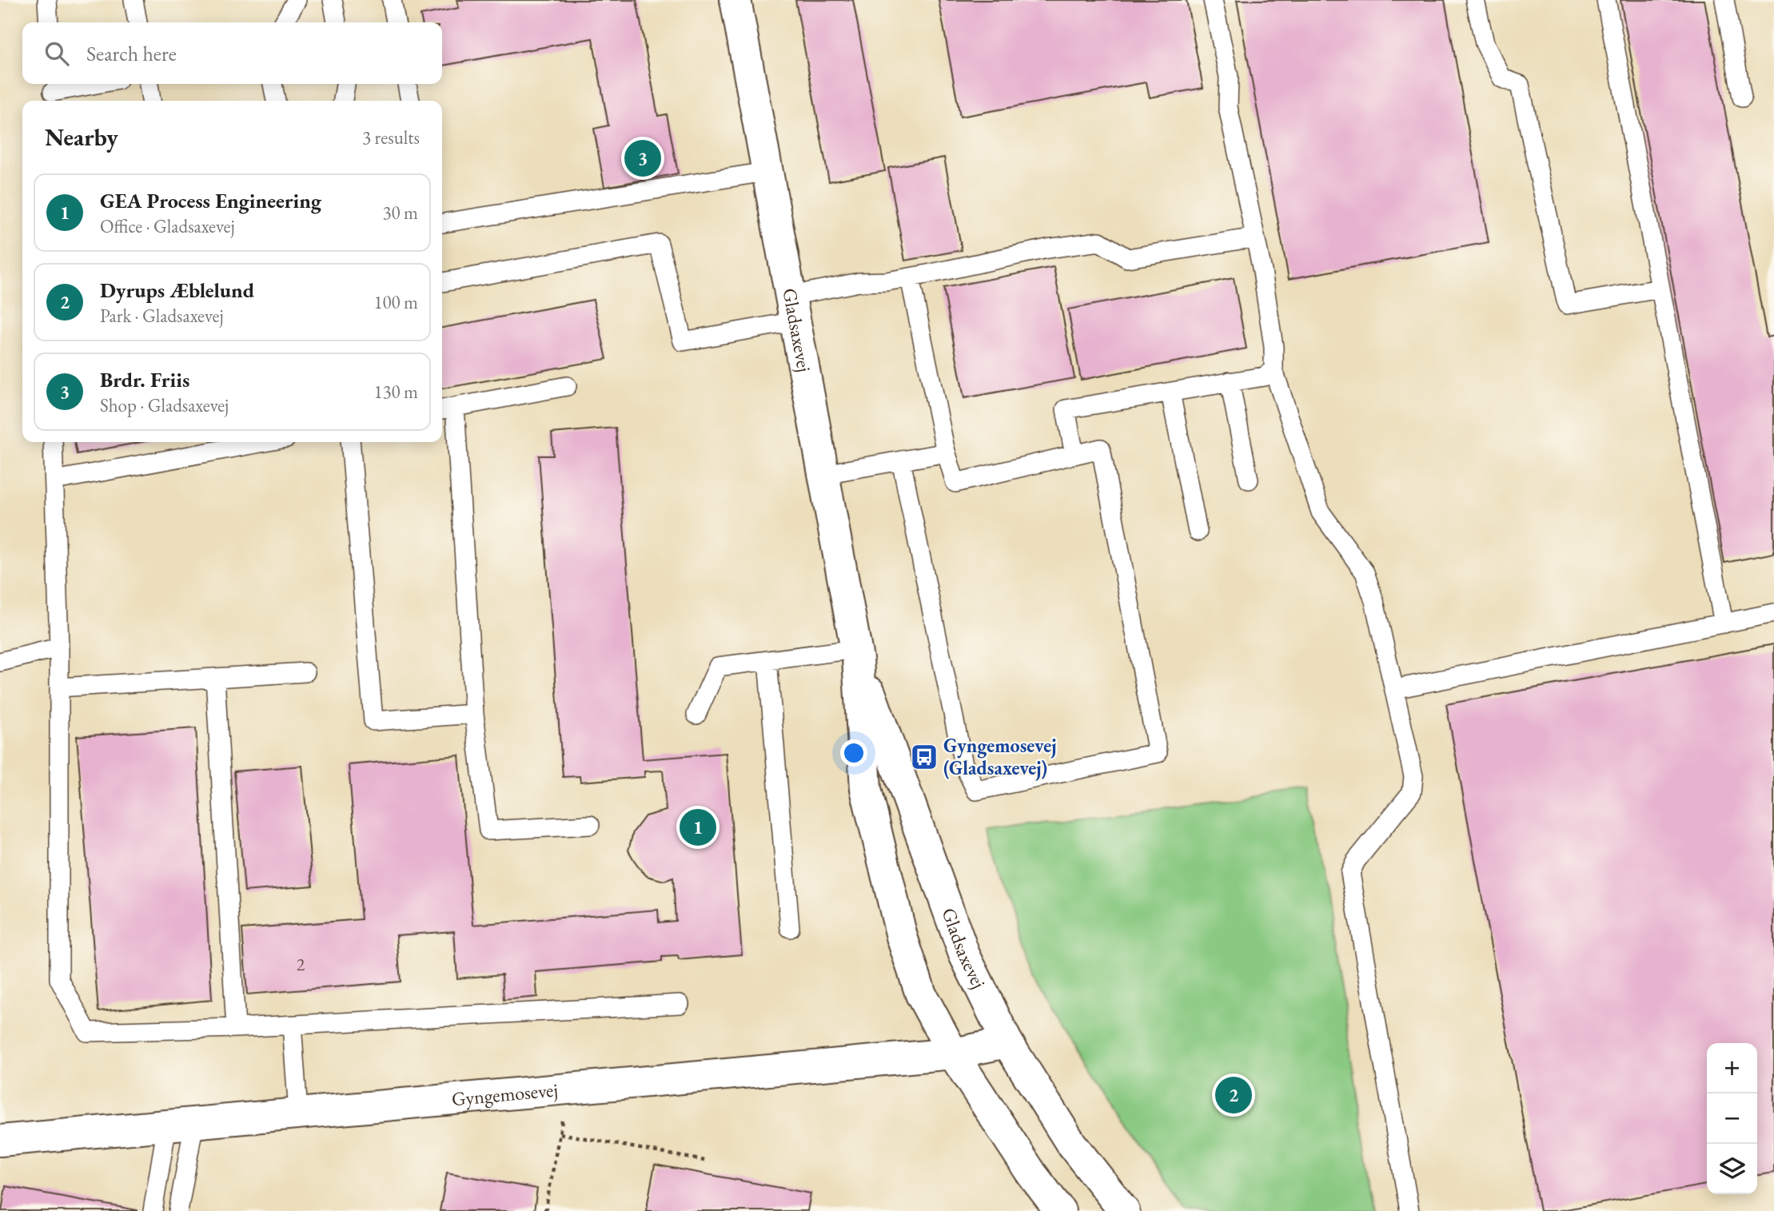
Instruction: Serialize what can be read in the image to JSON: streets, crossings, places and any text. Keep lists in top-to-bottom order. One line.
{"streets":{"street":["Gladsaxevej","Gyngemosevej"]},"crossings":[["Gladsaxevej","Gyngemosevej"]],"places":{"bus stop":["Gyngemosevej (Gladsaxevej)"]},"house_numbers":["2"],"page":{"search":"Search here","heading":["Nearby","3 results"],"pins":["3","1","2"],"list":[{"mark":"1","name":"GEA Process Engineering","note":"Office · Gladsaxevej","value":"30 m"},{"mark":"2","name":"Dyrups Æblelund","note":"Park · Gladsaxevej","value":"100 m"},{"mark":"3","name":"Brdr. Friis","note":"Shop · Gladsaxevej","value":"130 m"}],"map_buttons":["+","−"]}}
